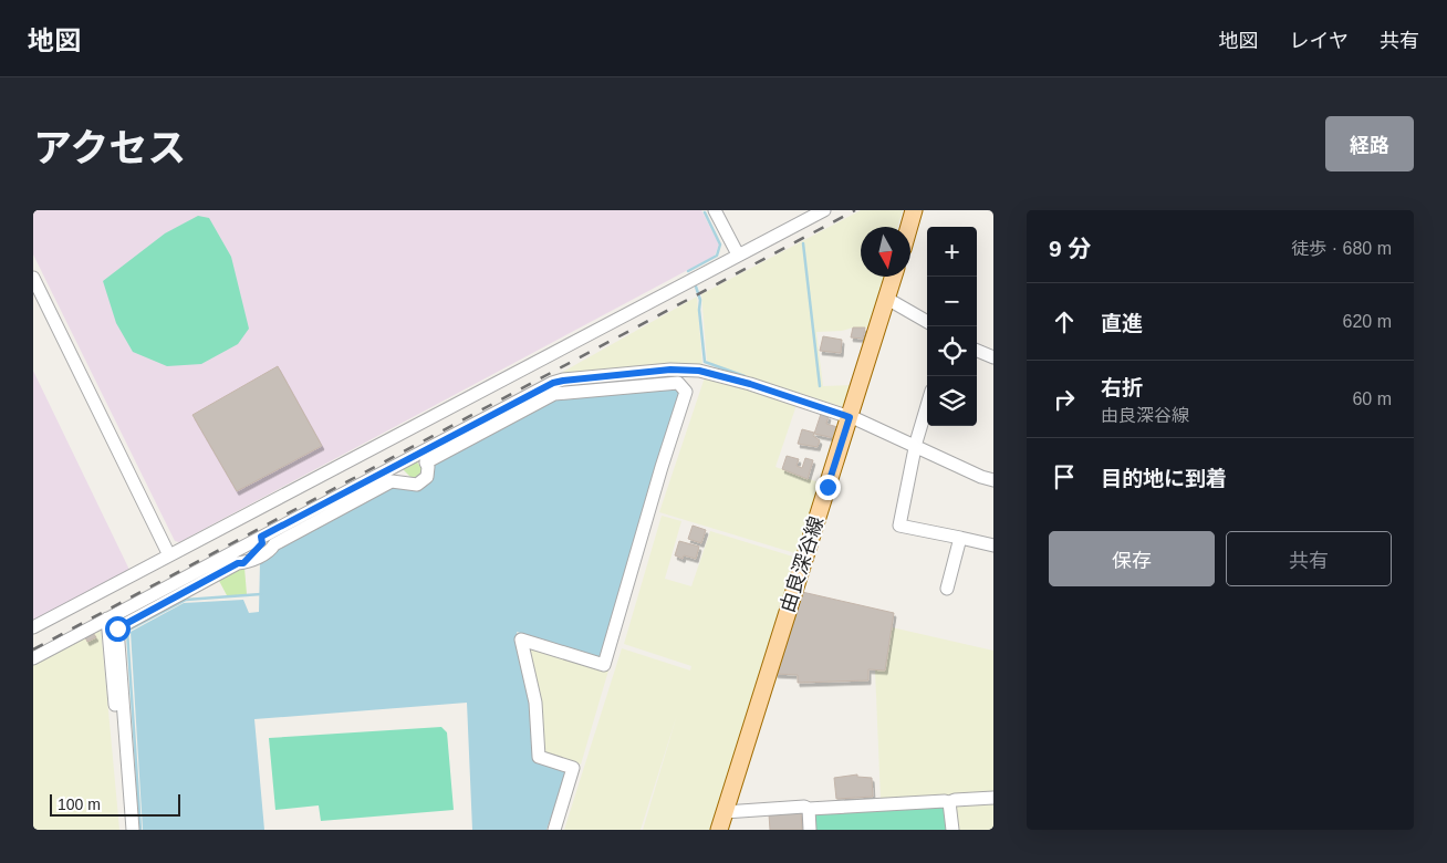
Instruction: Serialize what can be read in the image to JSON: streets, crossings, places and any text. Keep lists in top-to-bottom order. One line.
{"streets":{"main road":["由良深谷線"]},"scale_bar":"100 m","north":"bottom","page":{"header":"地図","nav":["地図","レイヤ","共有"],"title":"アクセス","buttons":["経路",["保存","共有"]],"heading":["9 分","徒歩 · 680 m"],"map_buttons":["+","−"],"list":[["直進","620 m"],["右折","由良深谷線","60 m"],"目的地に到着"],"scale":"100 m"}}
